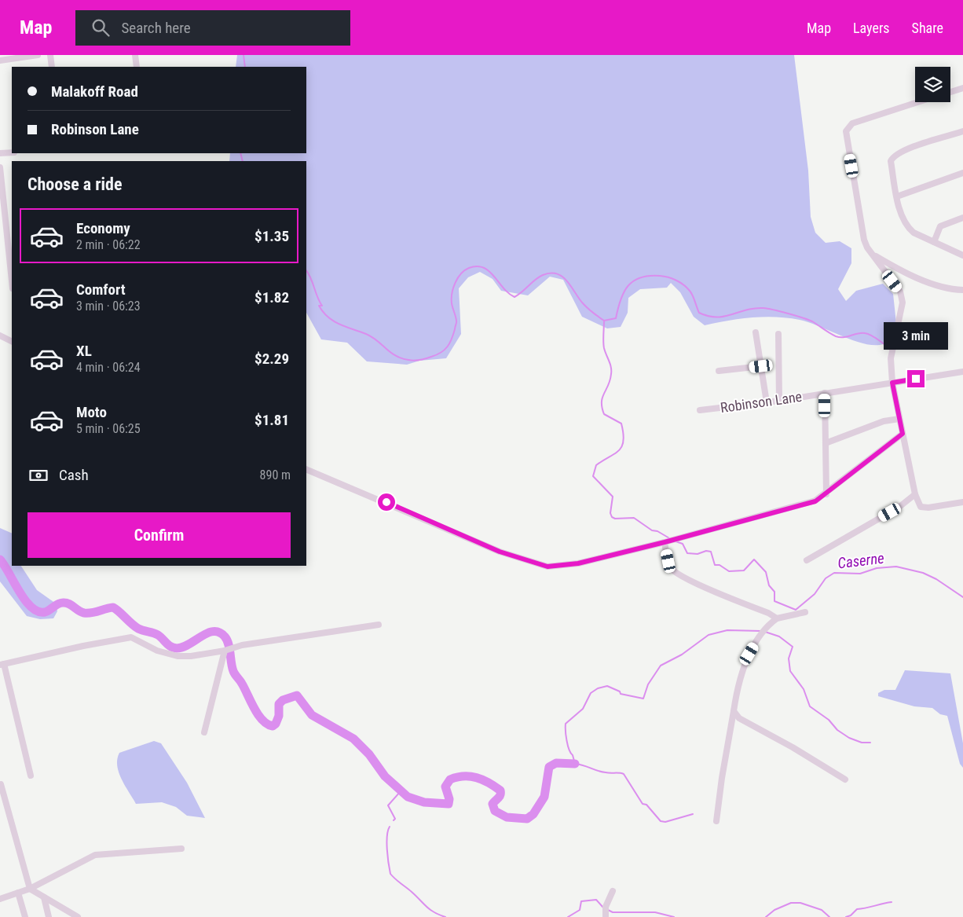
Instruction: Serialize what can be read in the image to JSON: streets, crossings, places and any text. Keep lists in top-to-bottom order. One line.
{"streets":{"street":["Robinson Lane"]},"water":["Caserne"],"page":{"header":"Map","search":"Search here","nav":["Map","Layers","Share"],"banner":["Malakoff Road","Robinson Lane"],"heading":"Choose a ride","list":[{"name":"Economy","note":"2 min · 06:22","value":"$1.35"},{"name":"Comfort","note":"3 min · 06:23","value":"$1.82"},{"name":"XL","note":"4 min · 06:24","value":"$2.29"},{"name":"Moto","note":"5 min · 06:25","value":"$1.81"}],"bubble":"3 min","pay":["Cash","890 m"],"buttons":"Confirm"}}
